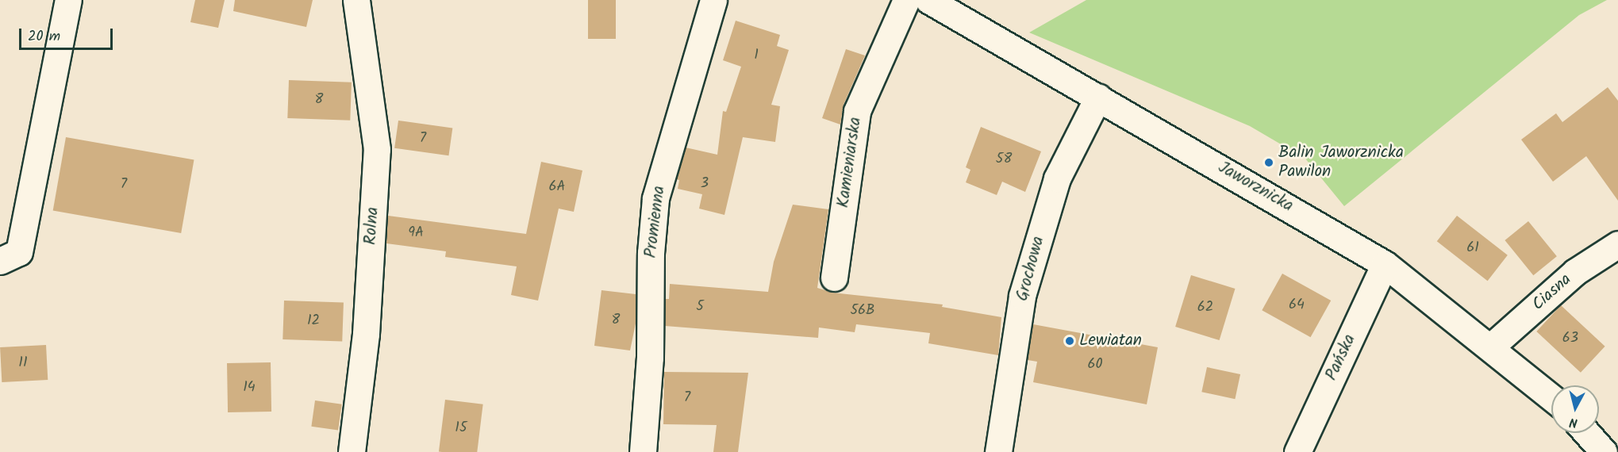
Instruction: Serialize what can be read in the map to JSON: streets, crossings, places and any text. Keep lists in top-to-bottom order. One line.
{"streets":{"street":["Kamieniarska","Jaworznicka","Promienna","Rolna","Grochowa","Ciasna","Pańska"]},"crossings":[["Jaworznicka","Grochowa"],["Jaworznicka","Ciasna"],["Jaworznicka","Pańska"]],"places":["Balin Jaworznicka Pawilon","Lewiatan"],"house_numbers":["1","8","7","58","3","7","6A","9A","61","64","5","62","56B","8","12","63","11","60","14","7","15"],"scale_bar":"20 m","north":"bottom"}
